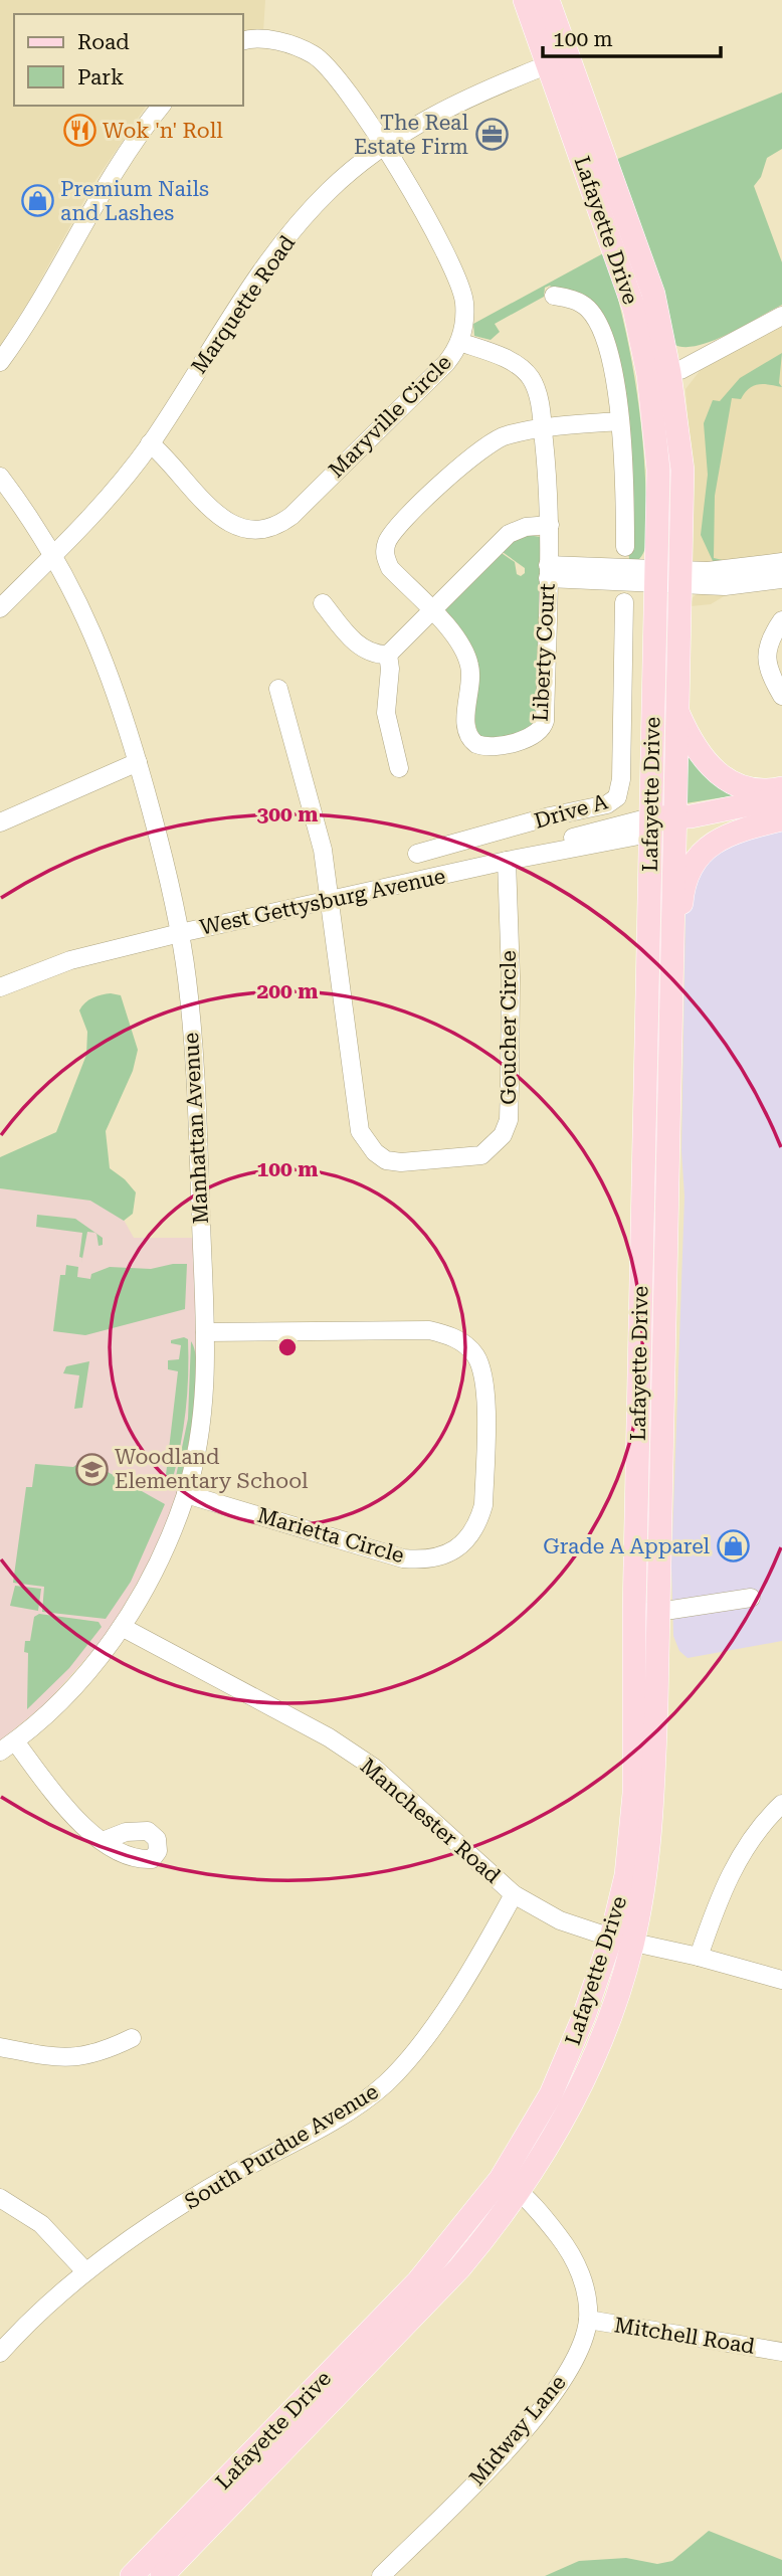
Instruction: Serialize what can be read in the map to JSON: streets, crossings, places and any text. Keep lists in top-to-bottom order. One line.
{"streets":{"main road":["Lafayette Drive"],"street":["Marquette Road","Maryville Circle","Liberty Court","Drive A","West Gettysburg Avenue","Goucher Circle","Manhattan Avenue","Marietta Circle","Manchester Road","South Purdue Avenue","Mitchell Road","Midway Lane"]},"crossings":[["Lafayette Drive","Marquette Road"],["Lafayette Drive","West Gettysburg Avenue"],["Lafayette Drive","Manchester Road"],["Lafayette Drive","Midway Lane"],["Marquette Road","Maryville Circle"],["Marquette Road","Manhattan Avenue"],["Maryville Circle","Liberty Court"],["West Gettysburg Avenue","Goucher Circle"],["West Gettysburg Avenue","Manhattan Avenue"],["Manhattan Avenue","Marietta Circle"],["Manhattan Avenue","Manchester Road"],["Manchester Road","South Purdue Avenue"],["Mitchell Road","Midway Lane"]],"places":{"restaurant":["Wok 'n' Roll"],"office":["The Real Estate Firm"],"shop":["Premium Nails and Lashes","Grade A Apparel"],"school or university":["Woodland Elementary School"]},"legend":["Road","Park"],"scale_bar":"100 m","rings":["300 m","200 m","100 m"]}
